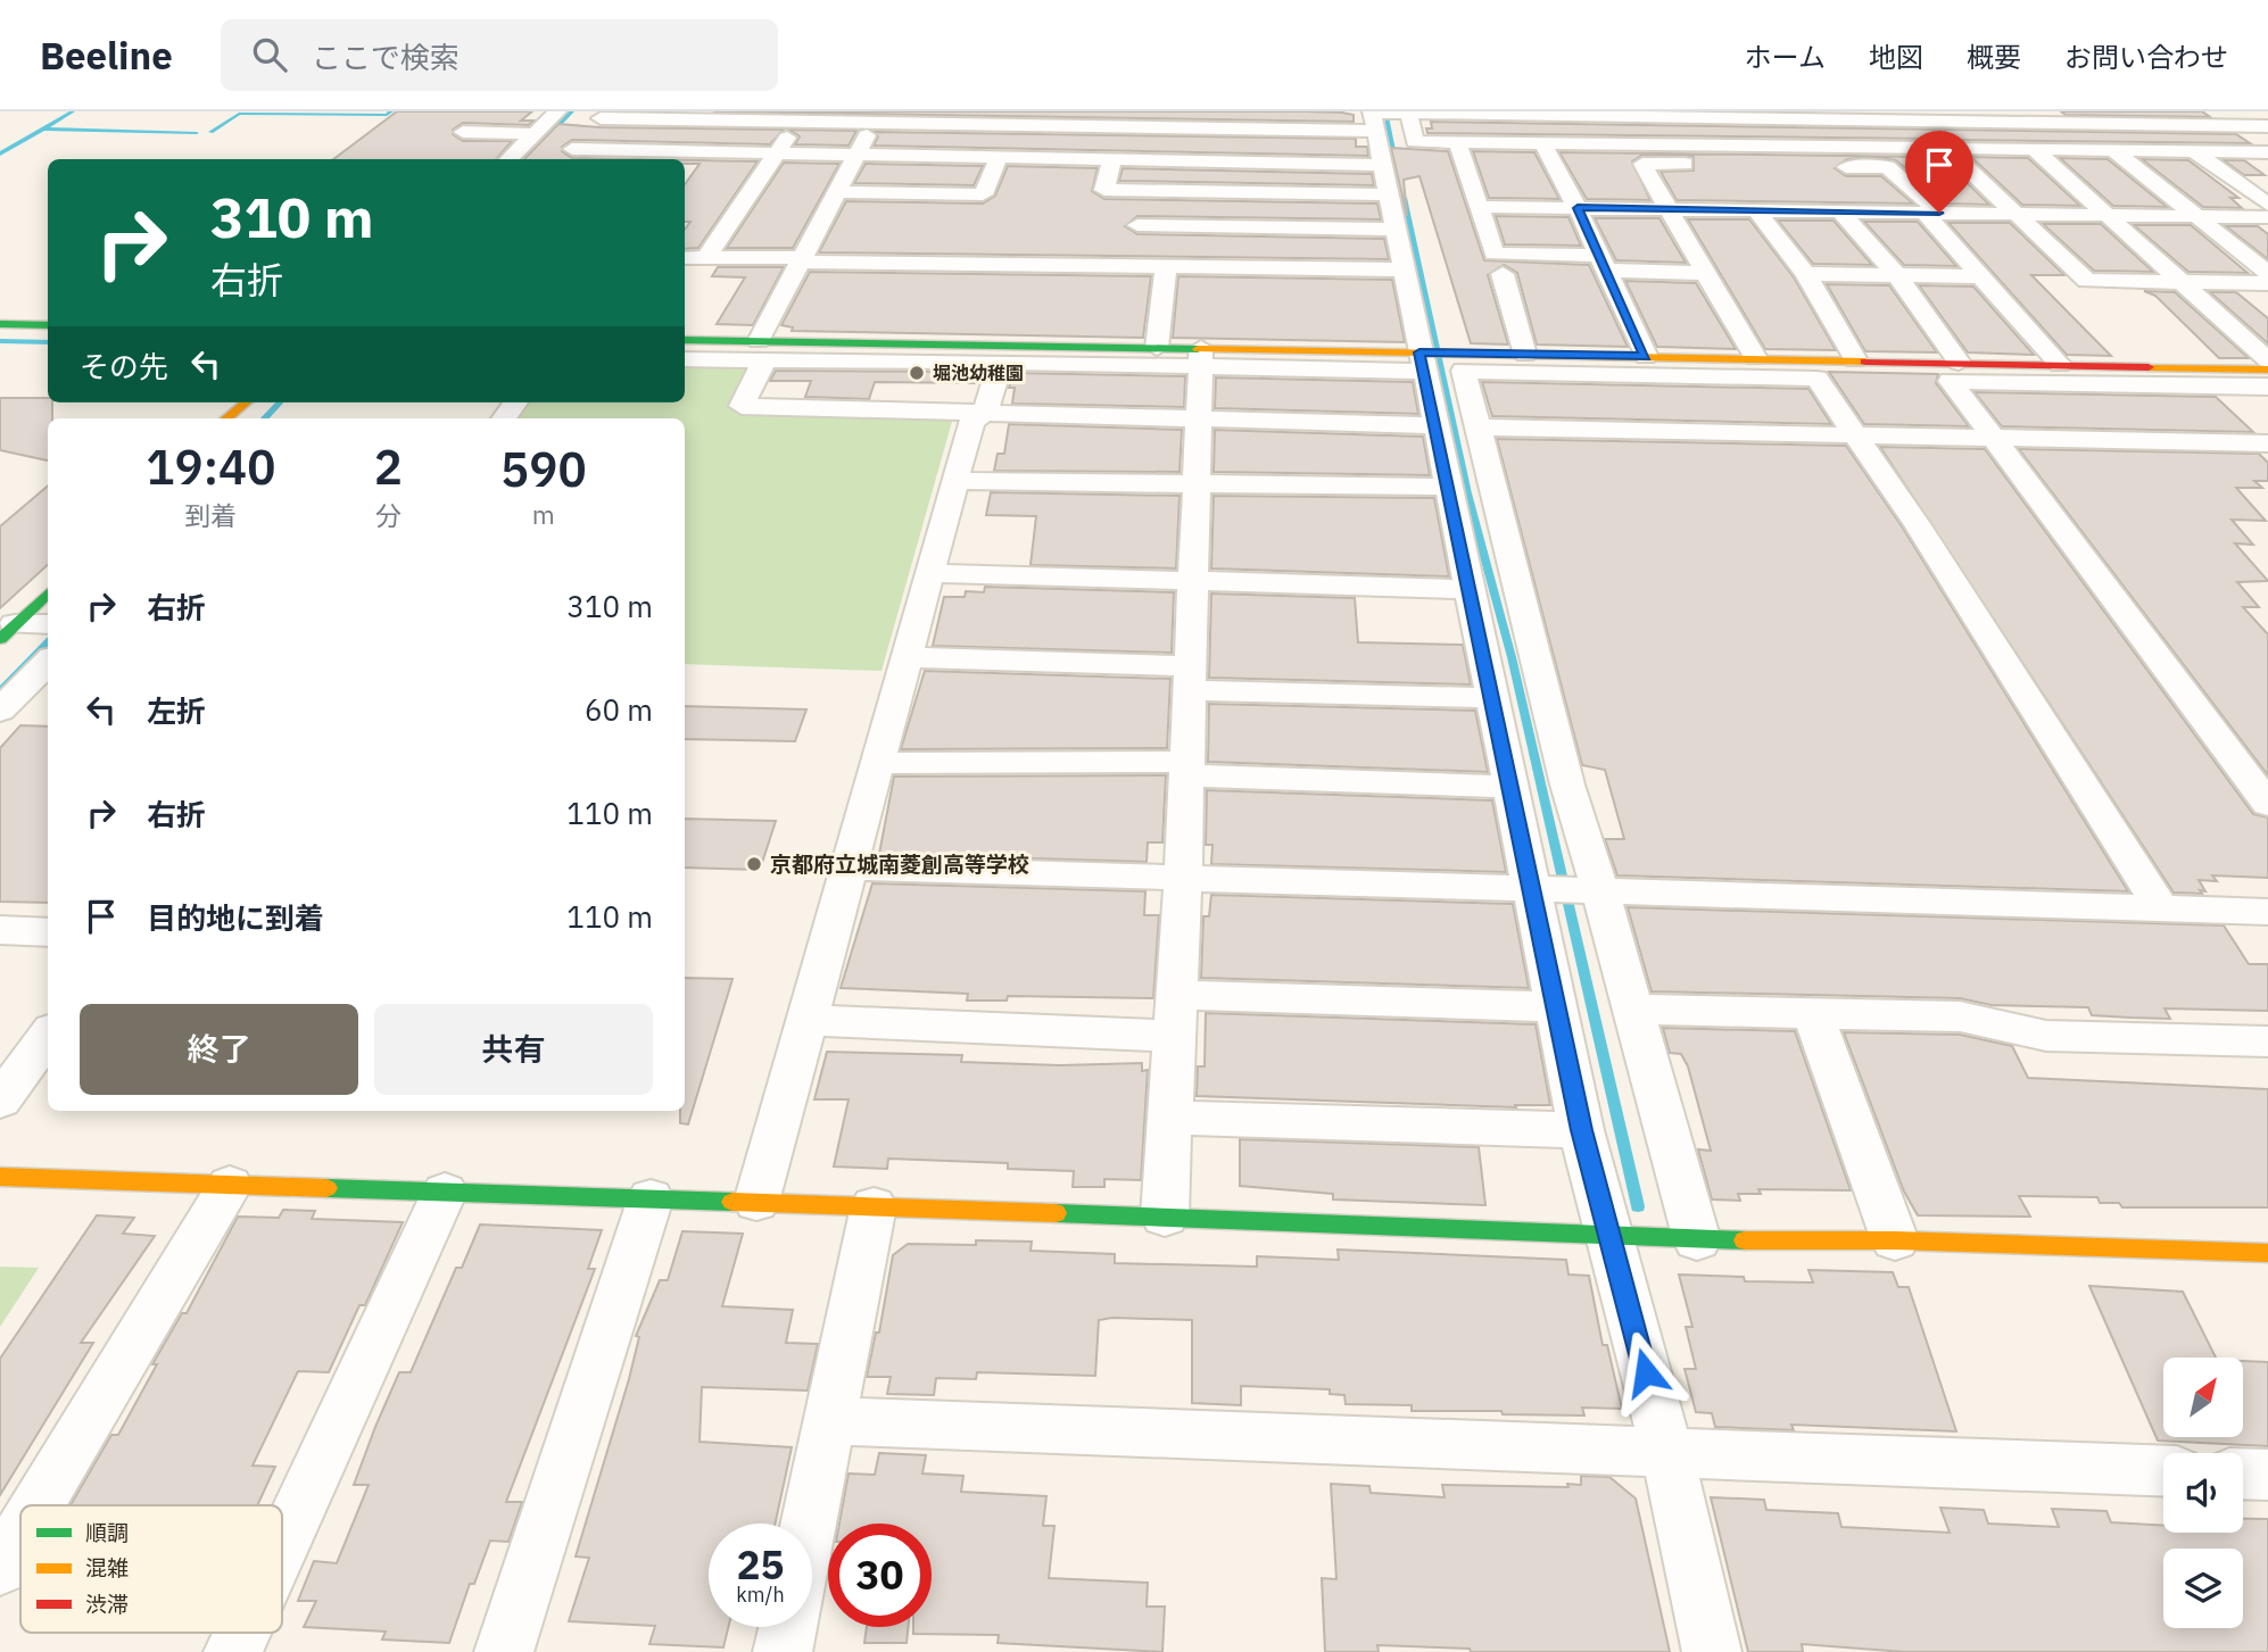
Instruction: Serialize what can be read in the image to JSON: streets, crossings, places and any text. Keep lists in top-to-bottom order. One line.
{"places":["堀池幼稚園","京都府立城南菱創高等学校"],"legend":["順調","混雑","渋滞"],"north":"top right","page":{"header":"Beeline","search":"ここで検索","nav":["ホーム","地図","概要","お問い合わせ"],"turn":["310 m","右折"],"then":"その先","eta":["19:40","到着","2","分","590","m"],"list":[{"name":"右折","value":"310 m"},{"name":"左折","value":"60 m"},{"name":"右折","value":"110 m"},{"name":"目的地に到着","value":"110 m"}],"buttons":["終了","共有"],"speed":"25 km/h","limit":"30"}}
